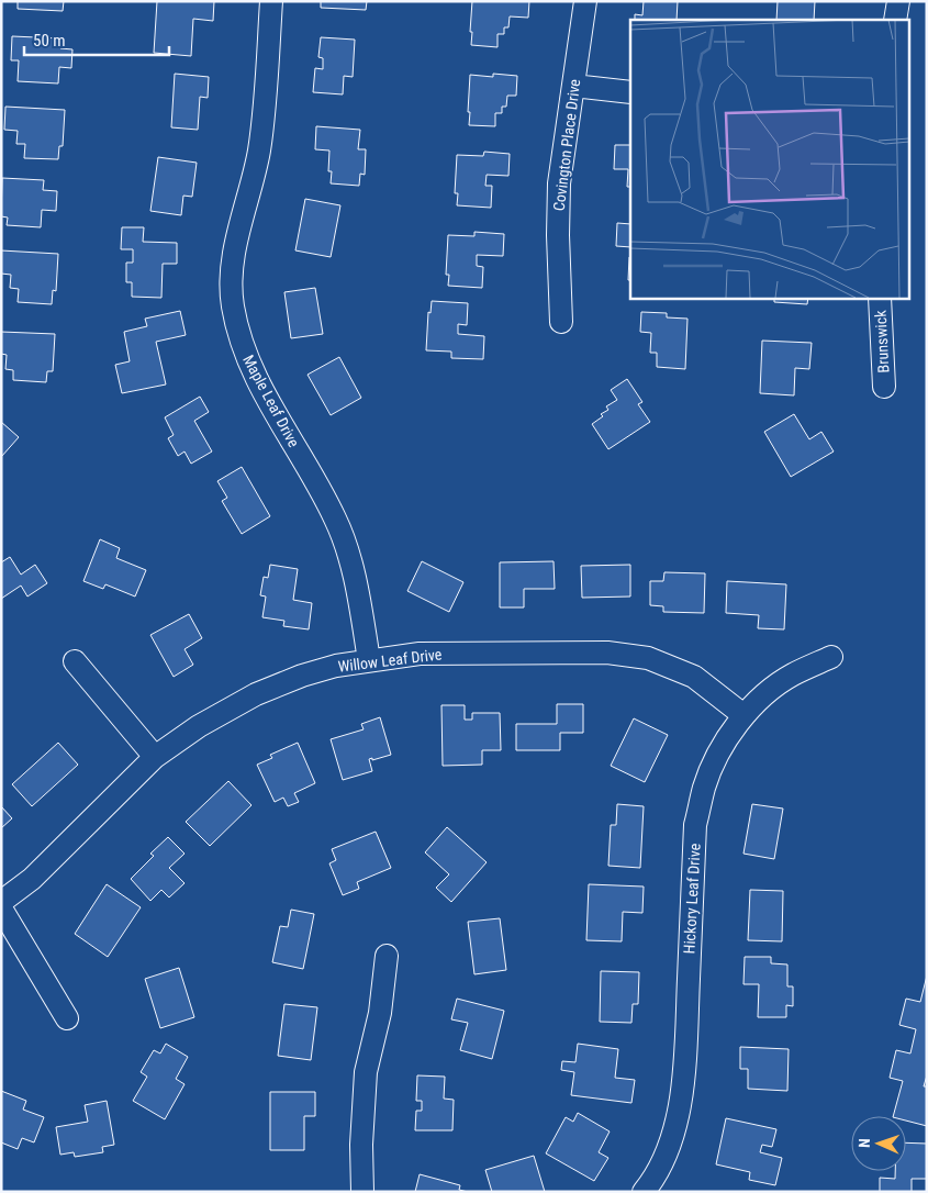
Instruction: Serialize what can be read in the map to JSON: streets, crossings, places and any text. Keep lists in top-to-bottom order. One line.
{"streets":{"street":["Covington Place Drive","Brunswick","Maple Leaf Drive","Willow Leaf Drive","Hickory Leaf Drive"]},"crossings":[["Maple Leaf Drive","Willow Leaf Drive"],["Willow Leaf Drive","Hickory Leaf Drive"]],"scale_bar":"50 m","north":"left"}
